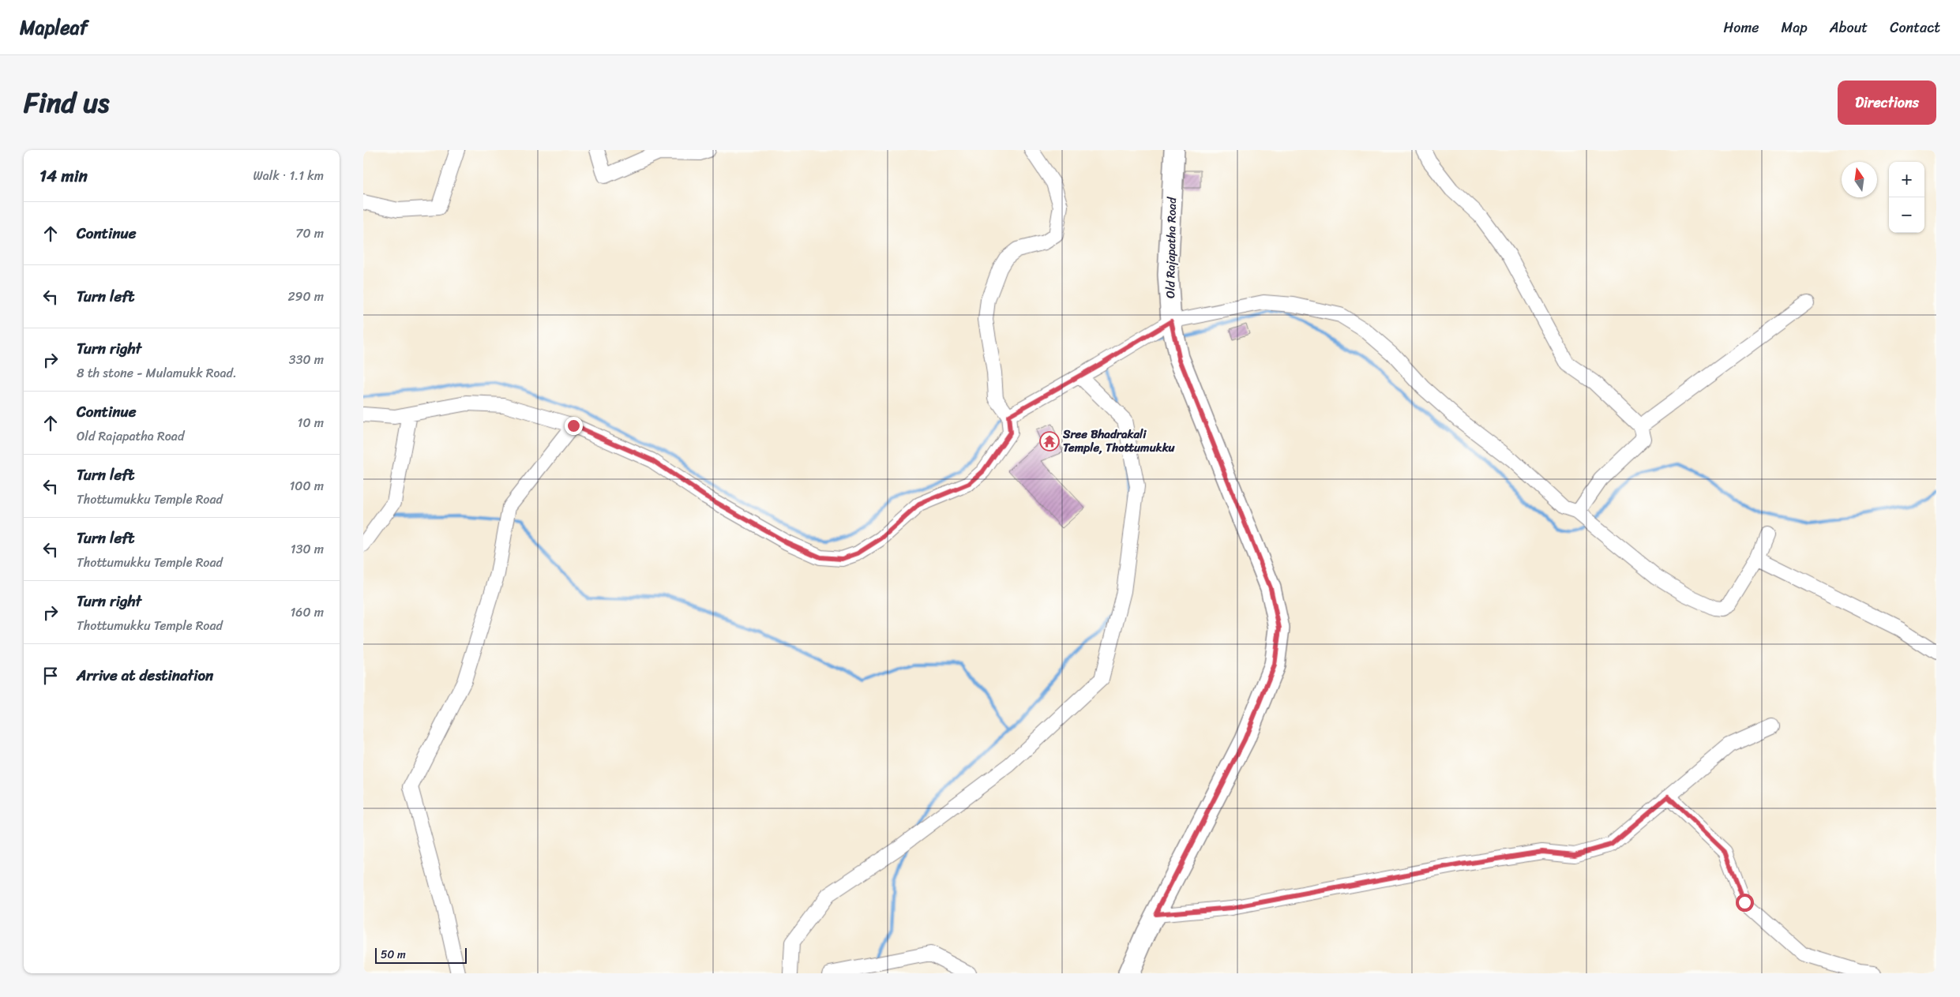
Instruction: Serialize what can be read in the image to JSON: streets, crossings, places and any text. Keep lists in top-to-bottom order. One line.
{"streets":{"main road":["Old Rajapatha Road"]},"places":{"temple":["Sree Bhadrakali Temple, Thottumukku"]},"scale_bar":"50 m","north":"top","page":{"header":"Mapleaf","nav":["Home","Map","About","Contact"],"title":"Find us","buttons":"Directions","heading":["14 min","Walk · 1.1 km"],"map_buttons":["+","−"],"list":[["Continue","70 m"],["Turn left","290 m"],["Turn right","8 th stone - Mulamukk Road.","330 m"],["Continue","Old Rajapatha Road","10 m"],["Turn left","Thottumukku Temple Road","100 m"],["Turn left","Thottumukku Temple Road","130 m"],["Turn right","Thottumukku Temple Road","160 m"],"Arrive at destination"],"scale":"50 m"}}
